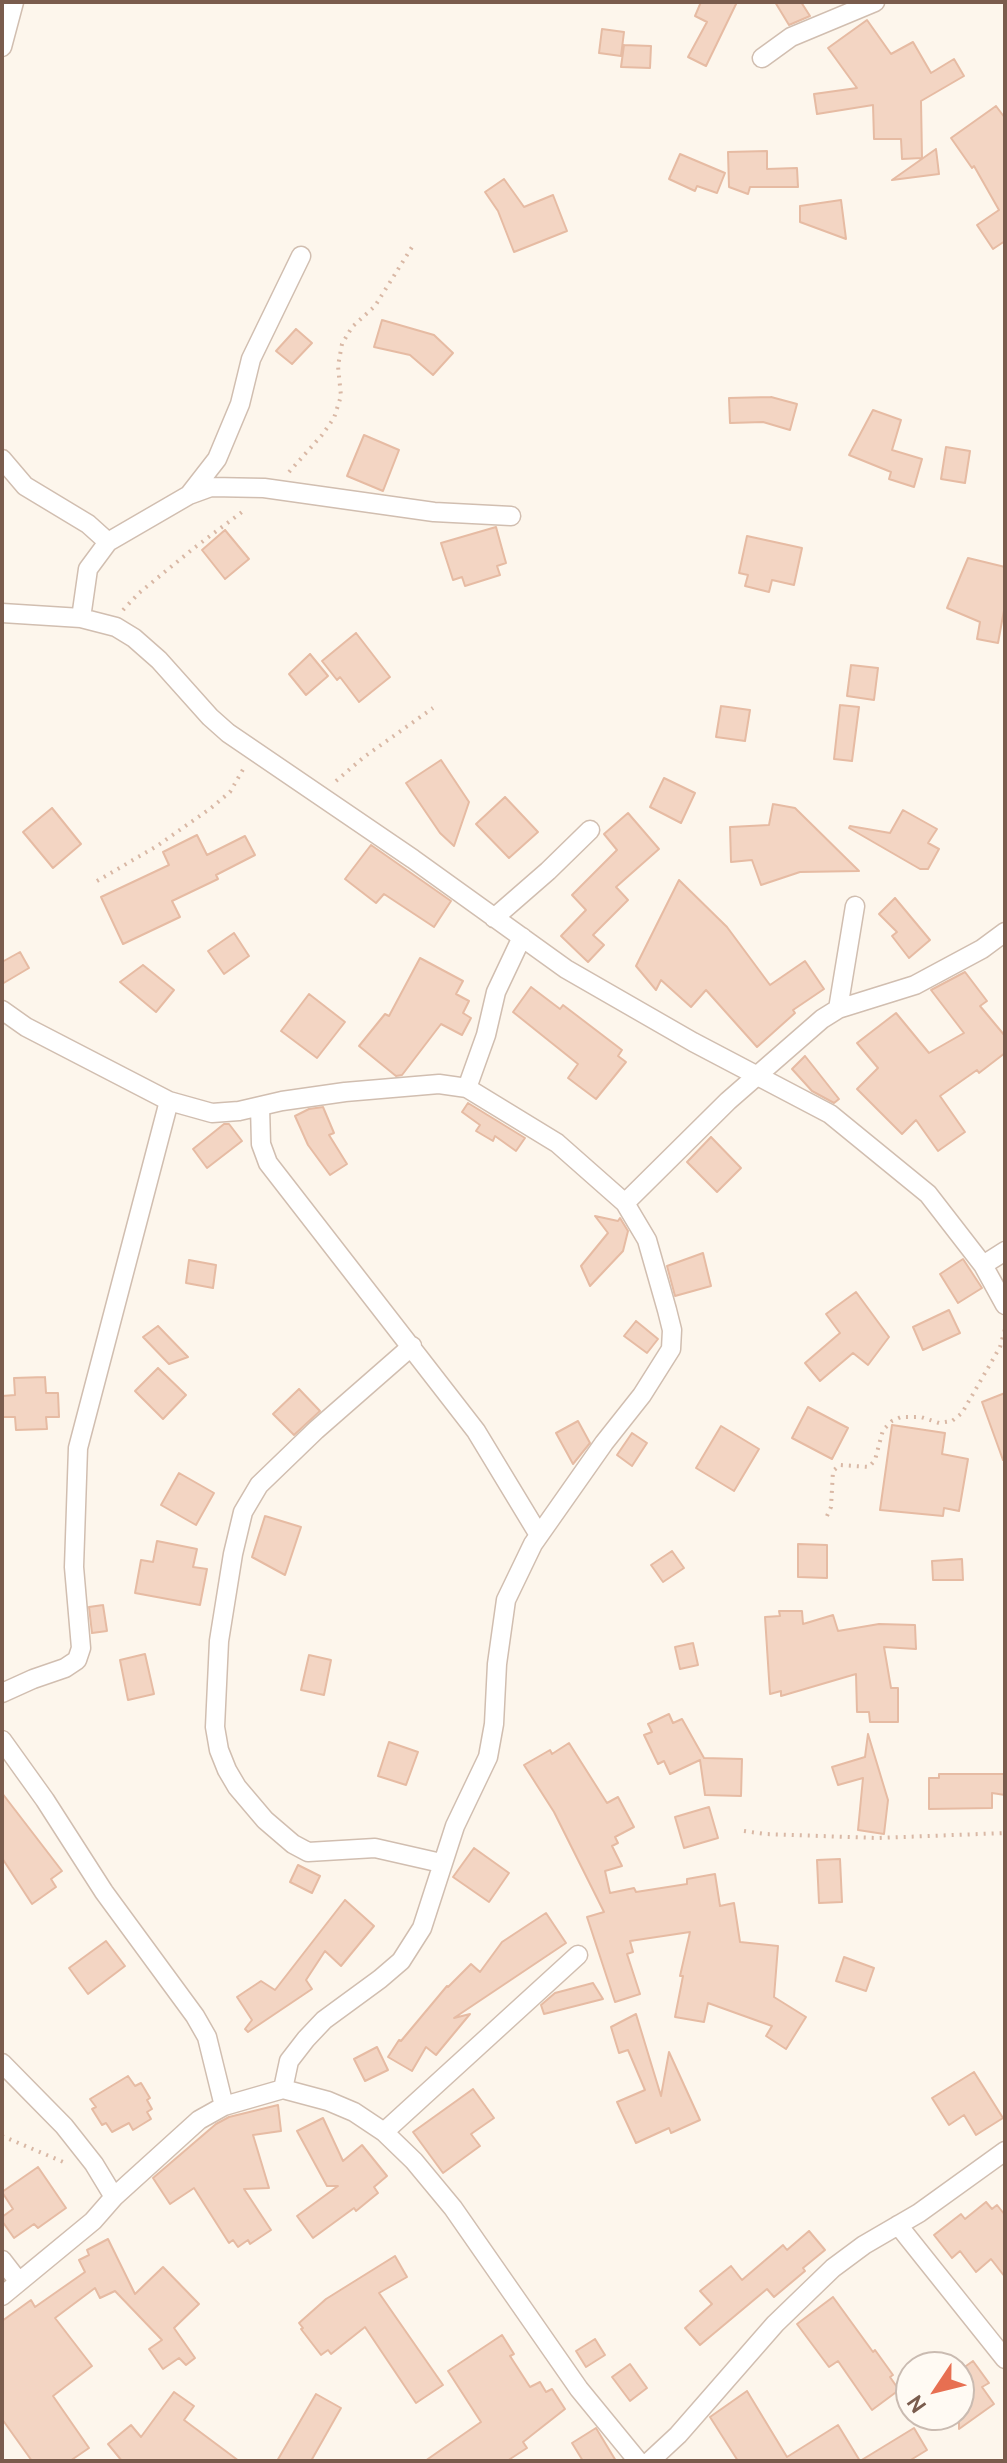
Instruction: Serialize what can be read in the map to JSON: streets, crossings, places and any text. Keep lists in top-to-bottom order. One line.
{"north":"bottom left"}
